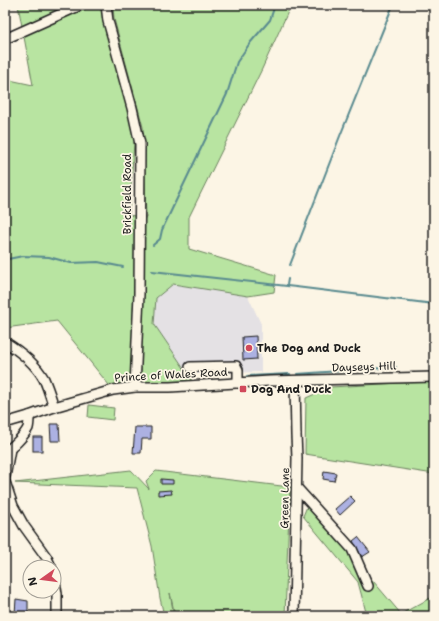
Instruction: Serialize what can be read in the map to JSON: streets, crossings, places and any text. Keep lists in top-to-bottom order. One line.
{"streets":{"street":["Brickfield Road","Dayseys Hill","Prince of Wales Road","Green Lane"]},"crossings":[["Brickfield Road","Prince of Wales Road"],["Dayseys Hill","Prince of Wales Road"],["Dayseys Hill","Green Lane"],["Prince of Wales Road","Green Lane"]],"places":{"other":["The Dog and Duck"],"transit":["Dog And Duck"]},"north":"left"}
